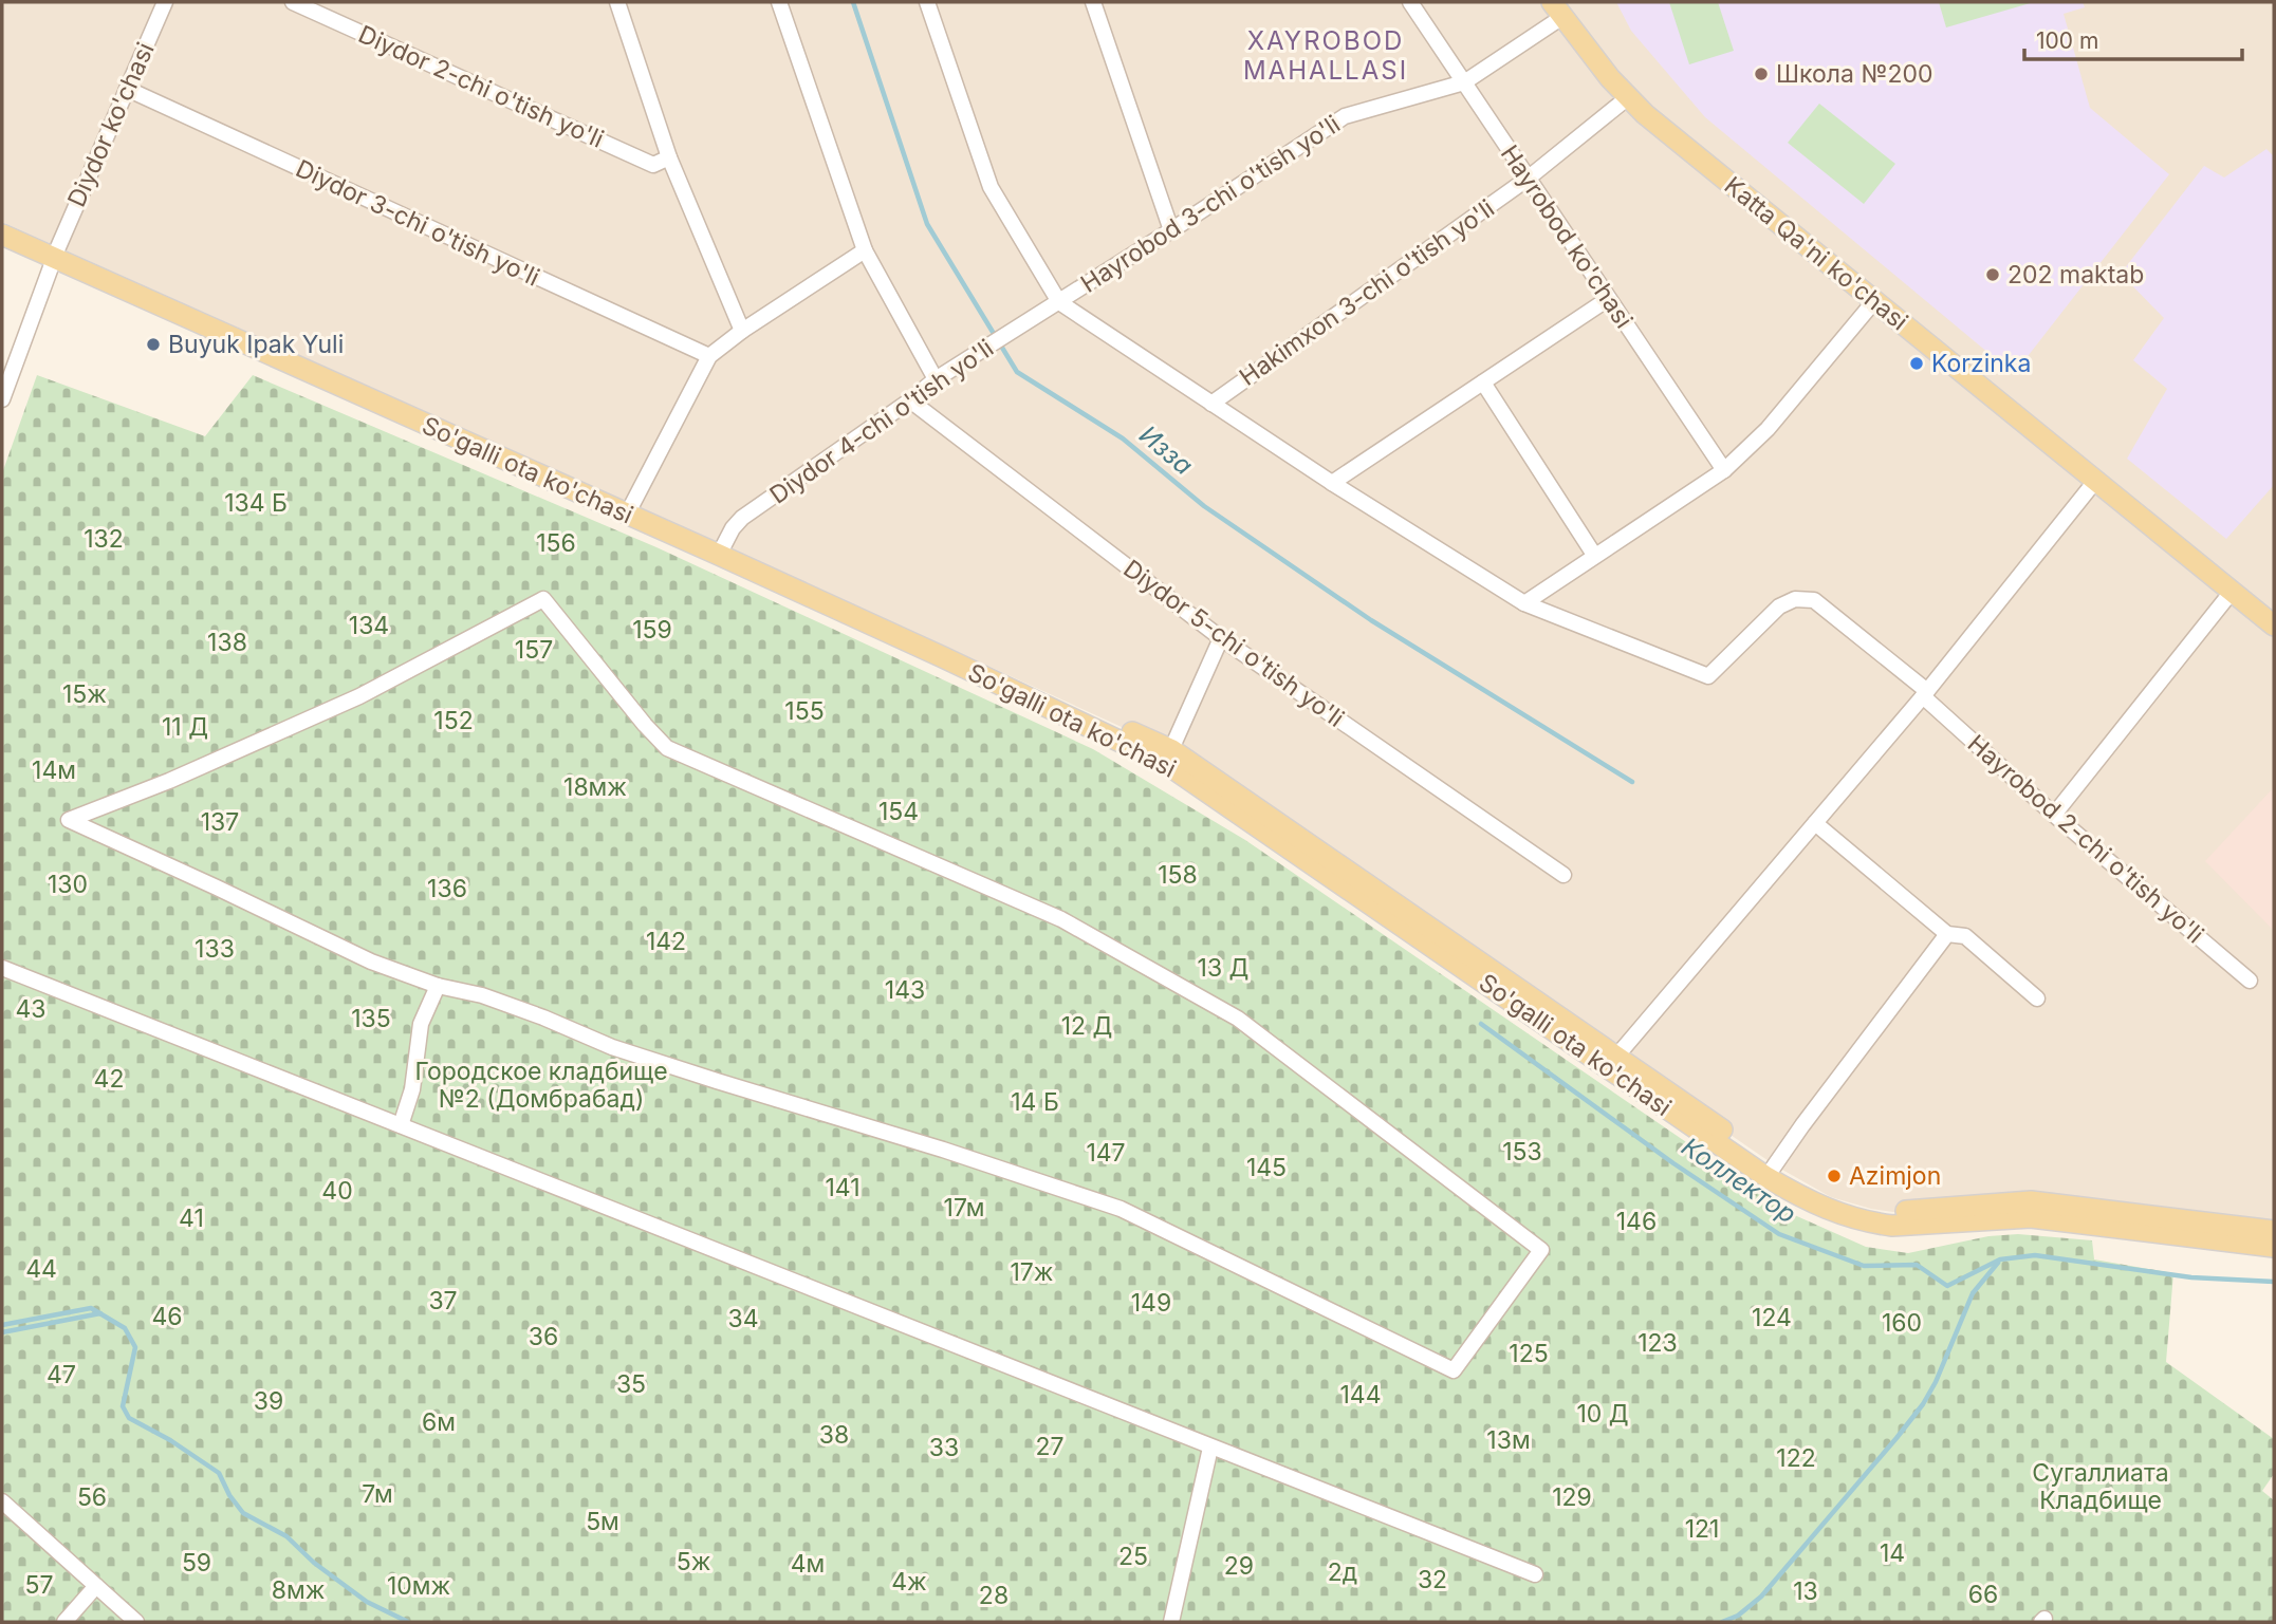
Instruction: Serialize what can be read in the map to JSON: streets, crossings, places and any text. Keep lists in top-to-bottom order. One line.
{"streets":{"main road":["Katta Qa'ni ko'chasi","So'galli ota ko'chasi"],"street":["Diydor 2-chi o'tish yo'li","Diydor ko'chasi","Hayrobod 3-chi o'tish yo'li","Diydor 3-chi o'tish yo'li","Hayrobod ko'chasi","Hakimxon 3-chi o'tish yo'li","Diydor 4-chi o'tish yo'li","Diydor 5-chi o'tish yo'li","Hayrobod 2-chi o'tish yo'li"]},"crossings":[["Diydor ko'chasi","Diydor 3-chi o'tish yo'li"],["Diydor ko'chasi","So'galli ota ko'chasi"],["Hayrobod 3-chi o'tish yo'li","Hayrobod ko'chasi"],["Hayrobod 3-chi o'tish yo'li","Katta Qa'ni ko'chasi"],["Hayrobod 3-chi o'tish yo'li","Diydor 4-chi o'tish yo'li"],["Hayrobod ko'chasi","Hakimxon 3-chi o'tish yo'li"],["Katta Qa'ni ko'chasi","Hakimxon 3-chi o'tish yo'li"],["Diydor 4-chi o'tish yo'li","So'galli ota ko'chasi"],["Diydor 4-chi o'tish yo'li","Diydor 5-chi o'tish yo'li"]],"districts":["XAYROBOD MAHALLASI"],"water":["Изза","Коллектор"],"parks":["134 Б","132","156","134","159","138","157","15ж","155","152","11 Д","14м","18мж","154","137","158","130","136","142","133","13 Д","143","43","135","12 Д","Городское кладбище №2 (Домбрабад)","42","14 Б","153","147","145","141","40","17м","41","146","44","17ж","37","149","46","124","34","160","36","123","125","47","35","144","39","10 Д","6м","38","13м","27","33","122","Сугаллиата Кладбище","7м","56","129","5м","121","14","25","5ж","59","4м","29","2д","32","4ж","57","10мж","8мж","13","66","28"],"places":["Школа №200","202 maktab","Buyuk Ipak Yuli","Korzinka","Azimjon"],"scale_bar":"100 m"}
